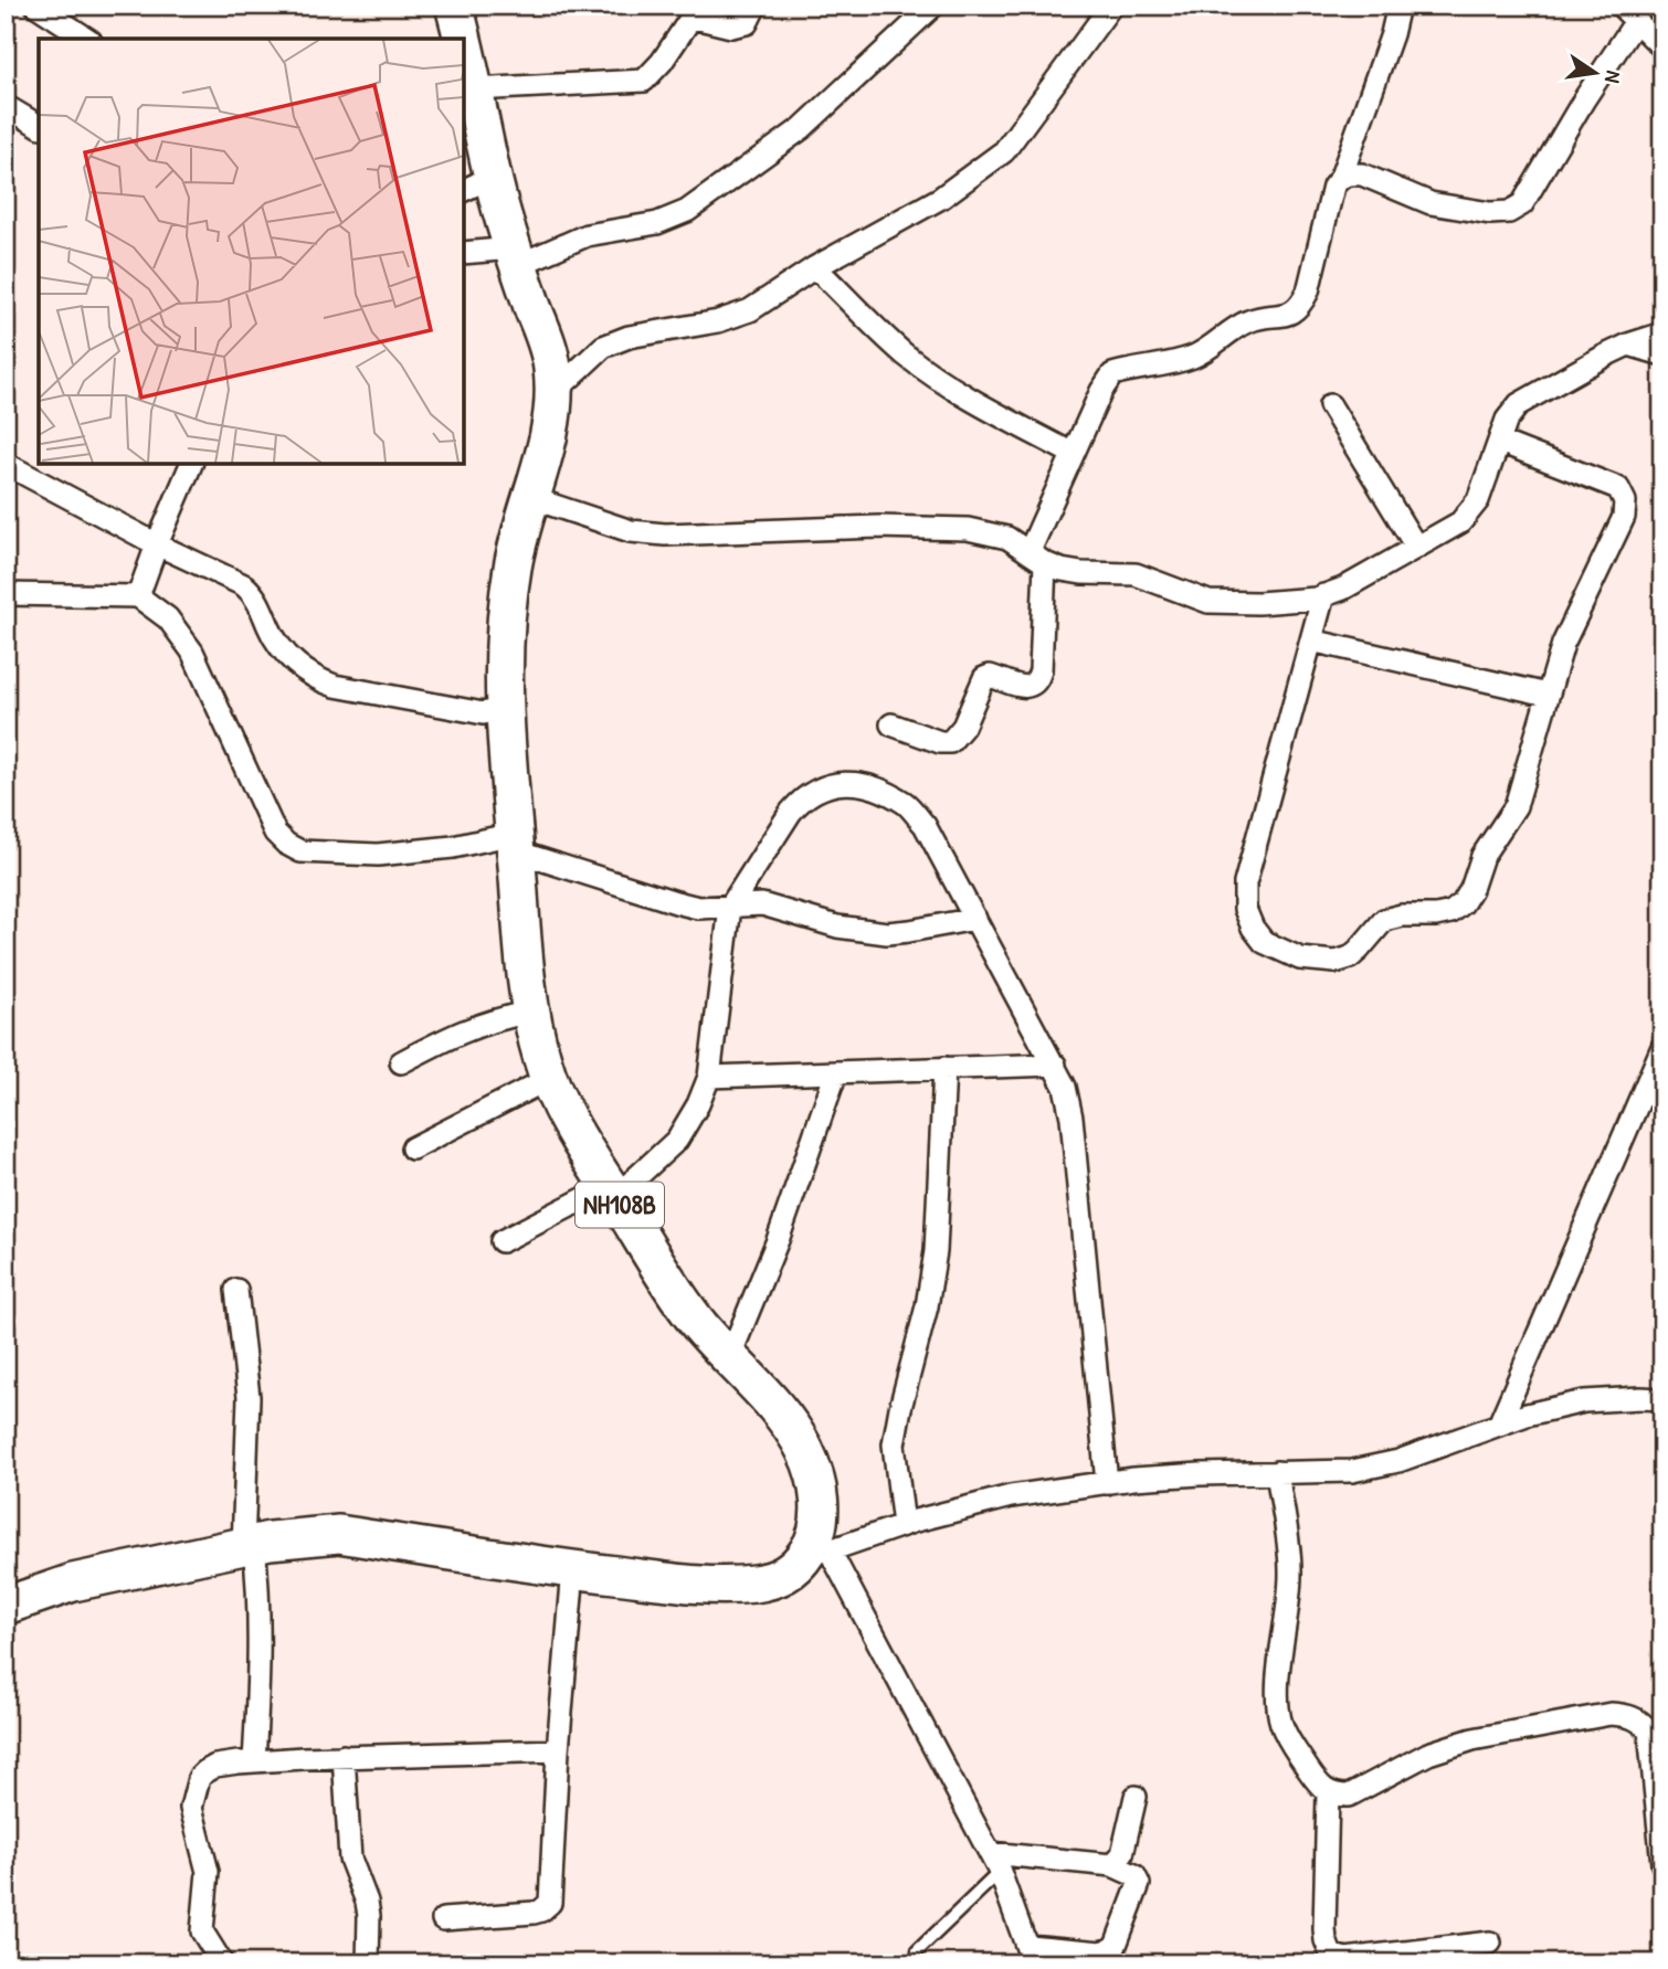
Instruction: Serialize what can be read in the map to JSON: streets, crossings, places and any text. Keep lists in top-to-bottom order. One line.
{"streets":{"highway":["NH108B"]},"north":"right"}
